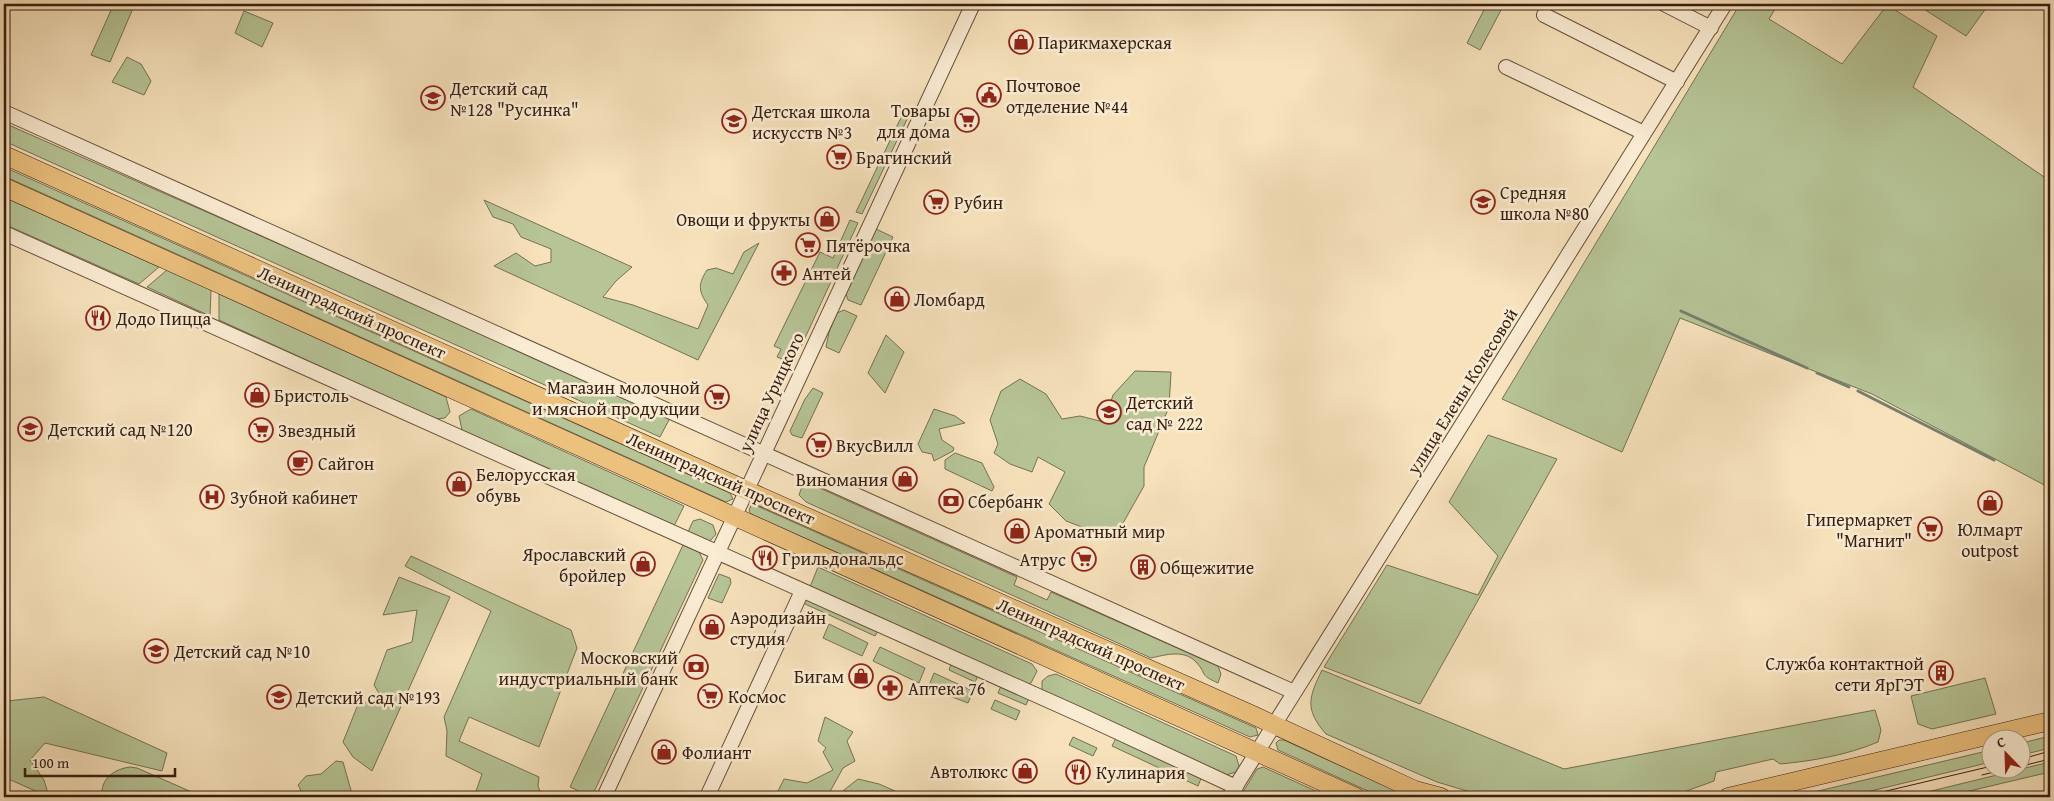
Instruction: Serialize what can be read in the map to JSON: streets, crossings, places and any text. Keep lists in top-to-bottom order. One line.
{"streets":{"main road":["Ленинградский проспект"],"street":["улица Елены Колесовой","улица Урицкого"]},"crossings":[["Ленинградский проспект","улица Елены Колесовой"],["Ленинградский проспект","улица Урицкого"]],"places":{"shop":["Парикмахерская","Овощи и фрукты","Ломбард","Бристоль","Виномания","Белорусская обувь","Юлмарт outpost","Ароматный мир","Ярославский бройлер","Аэродизайн студия","Бигам","Фолиант","Автолюкс"],"public building":["Почтовое отделение №44"],"school or university":["Детский сад №128 \"Русинка\"","Детская школа искусств №3","Средняя школа №80","Детский сад № 222","Детский сад №120","Детский сад №10","Детский сад №193"],"supermarket":["Товары для дома","Брагинский","Рубин","Пятёрочка","Магазин молочной и мясной продукции","Звездный","ВкусВилл","Гипермаркет \"Магнит\"","Атрус","Космос"],"pharmacy":["Антей","Аптека 76"],"restaurant":["Додо Пицца","Грильдональдс","Кулинария"],"cafe":["Сайгон"],"hospital":["Зубной кабинет"],"bank":["Сбербанк","Московский индустриальный банк"],"building":["Общежитие","Служба контактной сети ЯрГЭТ"]},"scale_bar":"100 m","north":"top left"}
